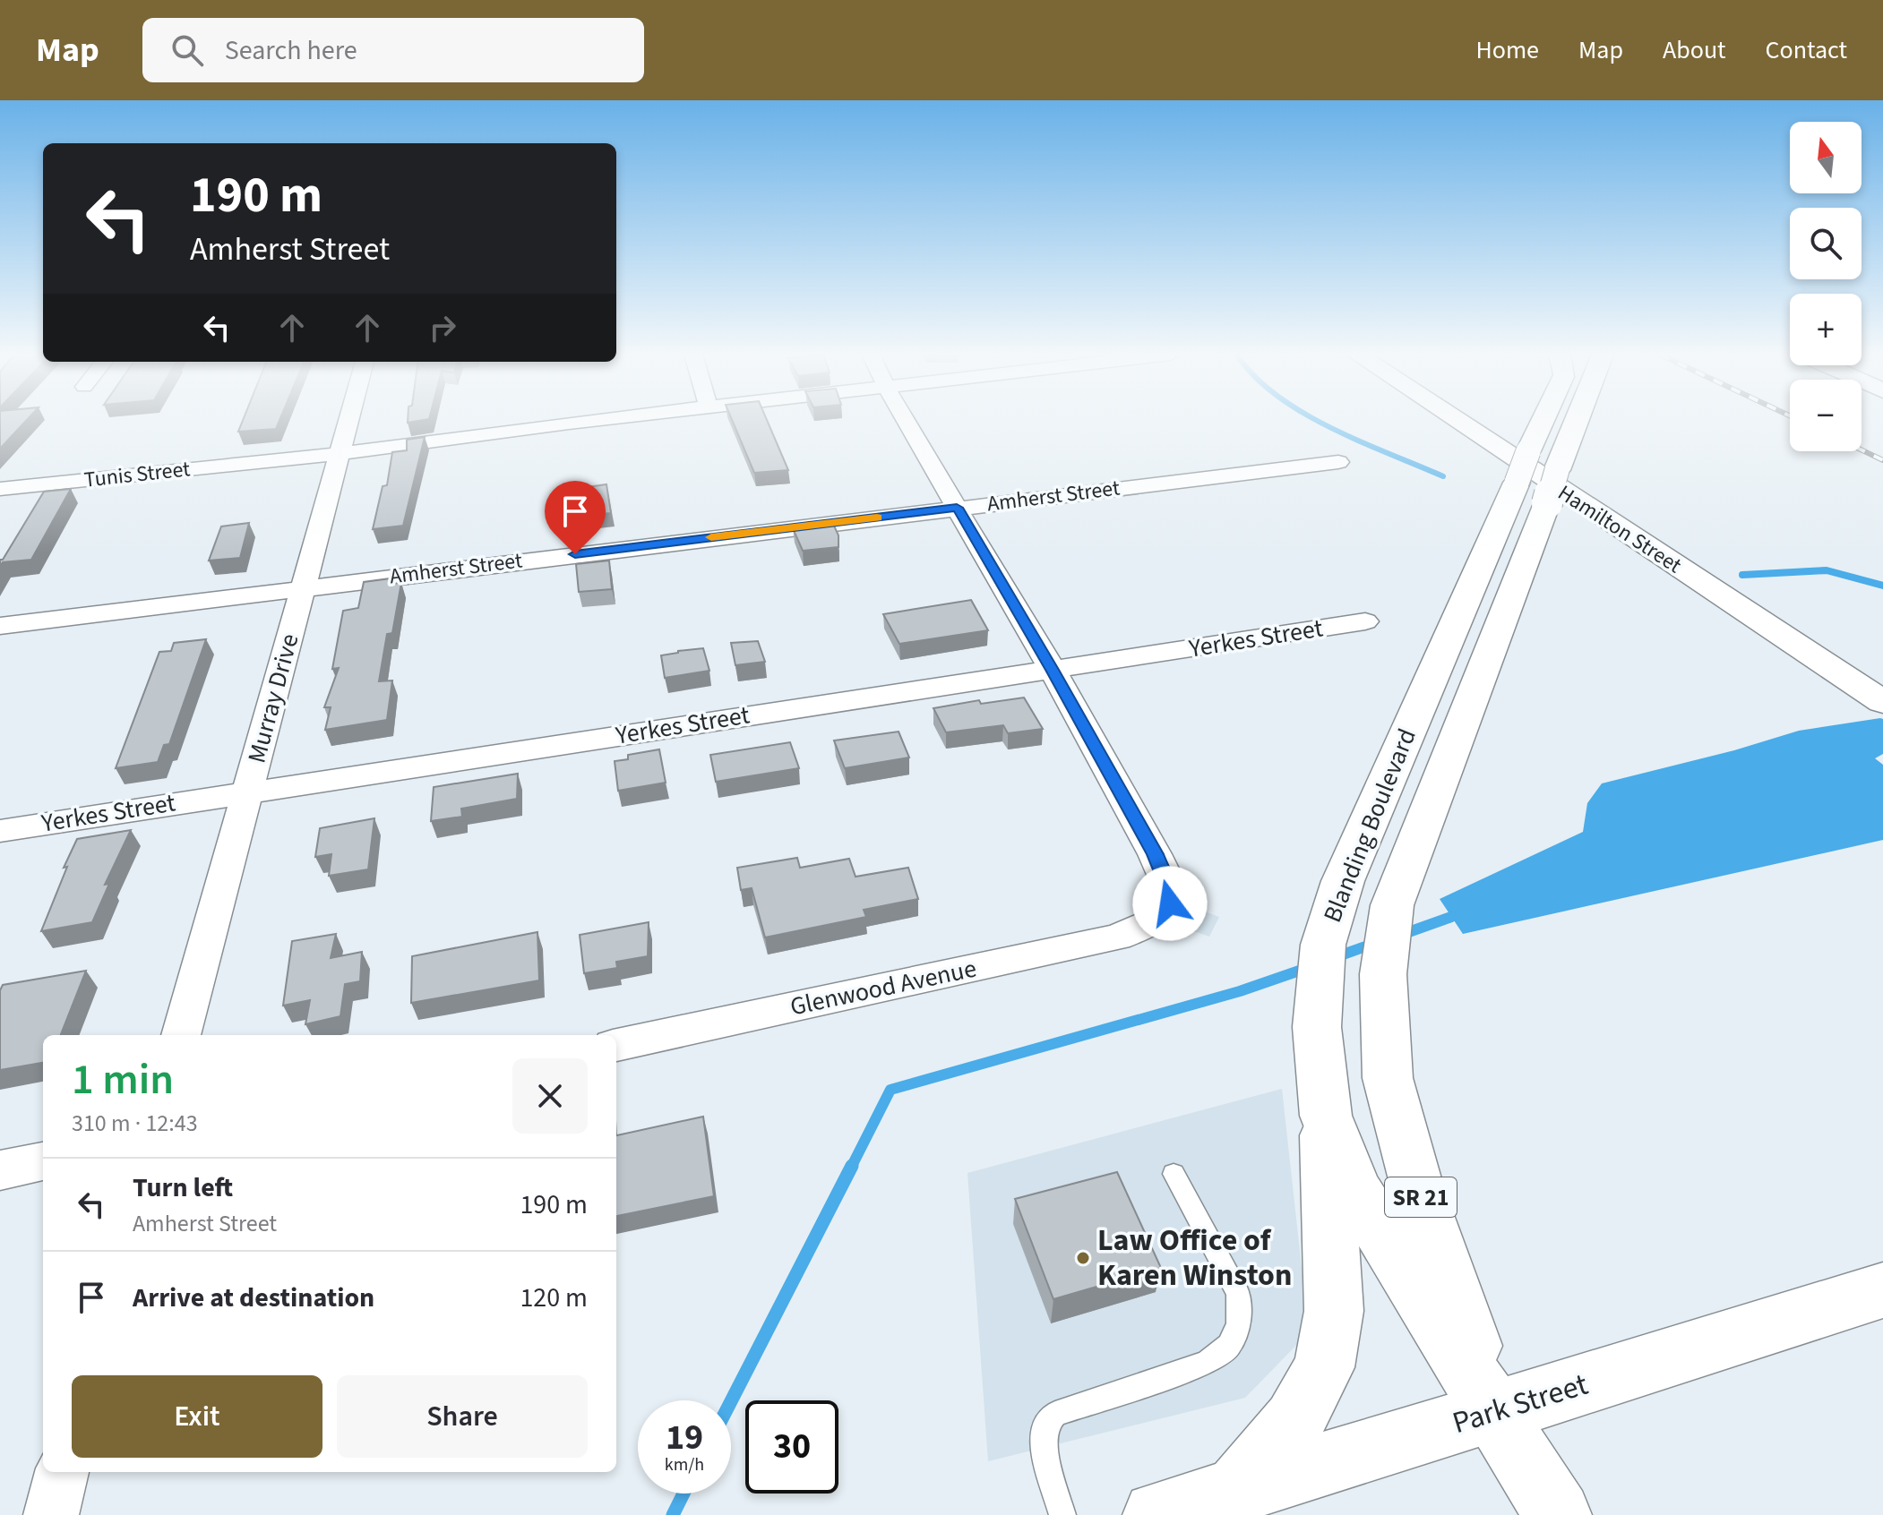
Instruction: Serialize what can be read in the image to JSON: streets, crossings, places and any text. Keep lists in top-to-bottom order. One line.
{"streets":{"main road":["Hamilton Street","Blanding Boulevard","SR 21","Park Street"],"street":["Tunis Street","Amherst Street","Yerkes Street","Murray Drive","Glenwood Avenue"]},"crossings":[["Tunis Street","Murray Drive"],["Amherst Street","Murray Drive"],["Yerkes Street","Murray Drive"],["Yerkes Street","Glenwood Avenue"],["Blanding Boulevard","Park Street"]],"places":["Law Office of Karen Winston"],"north":"top","page":{"header":"Map","search":"Search here","nav":["Home","Map","About","Contact"],"map_buttons":["+","−"],"turn":["190 m","Amherst Street"],"heading":["1 min","310 m · 12:43"],"list":[{"name":"Turn left","note":"Amherst Street","value":"190 m"},{"name":"Arrive at destination","value":"120 m"}],"buttons":["Exit","Share"],"speed":"19 km/h","limit":"30"}}
